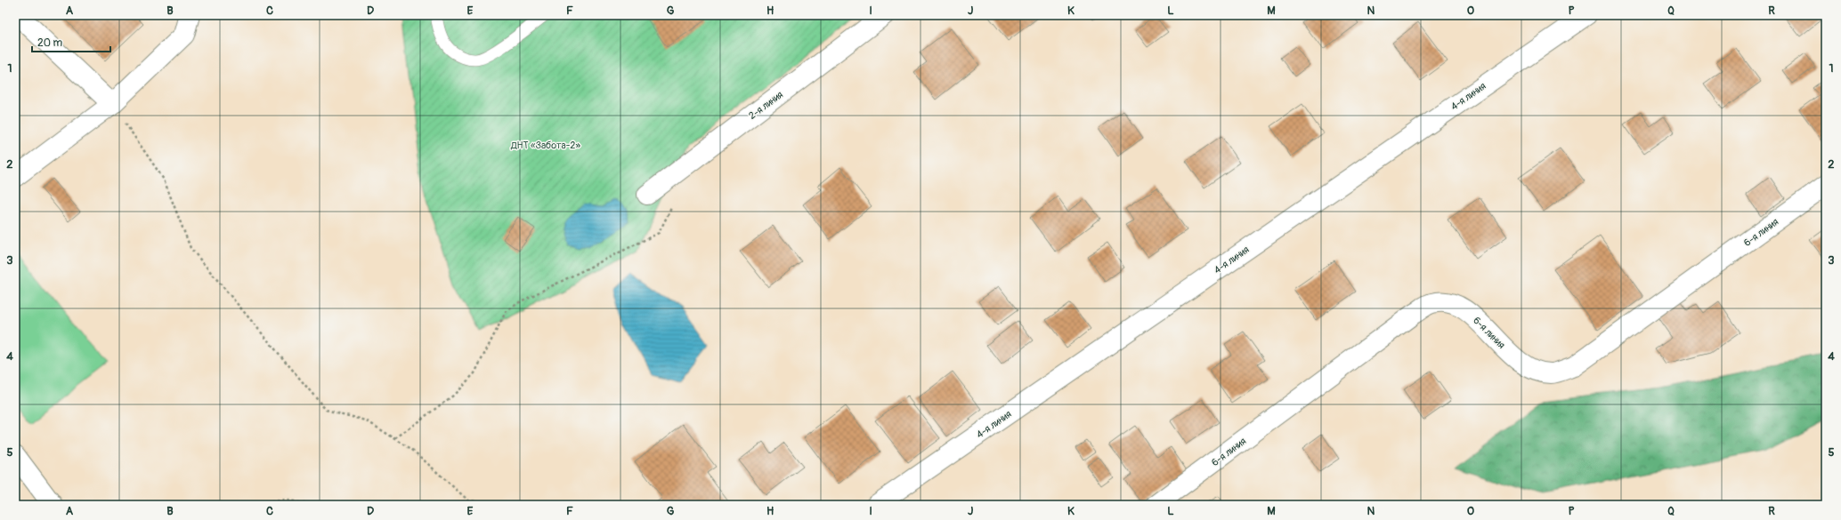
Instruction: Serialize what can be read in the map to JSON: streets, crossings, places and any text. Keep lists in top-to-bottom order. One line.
{"streets":{"street":["4-я линия","2-я линия","6-я линия"]},"parks":["ДНТ «Забота-2»"],"scale_bar":"20 m","grid":{"columns":["A","B","C","D","E","F","G","H","I","J","K","L","M","N","O","P","Q","R"],"rows":["1","2","3","4","5"]}}
